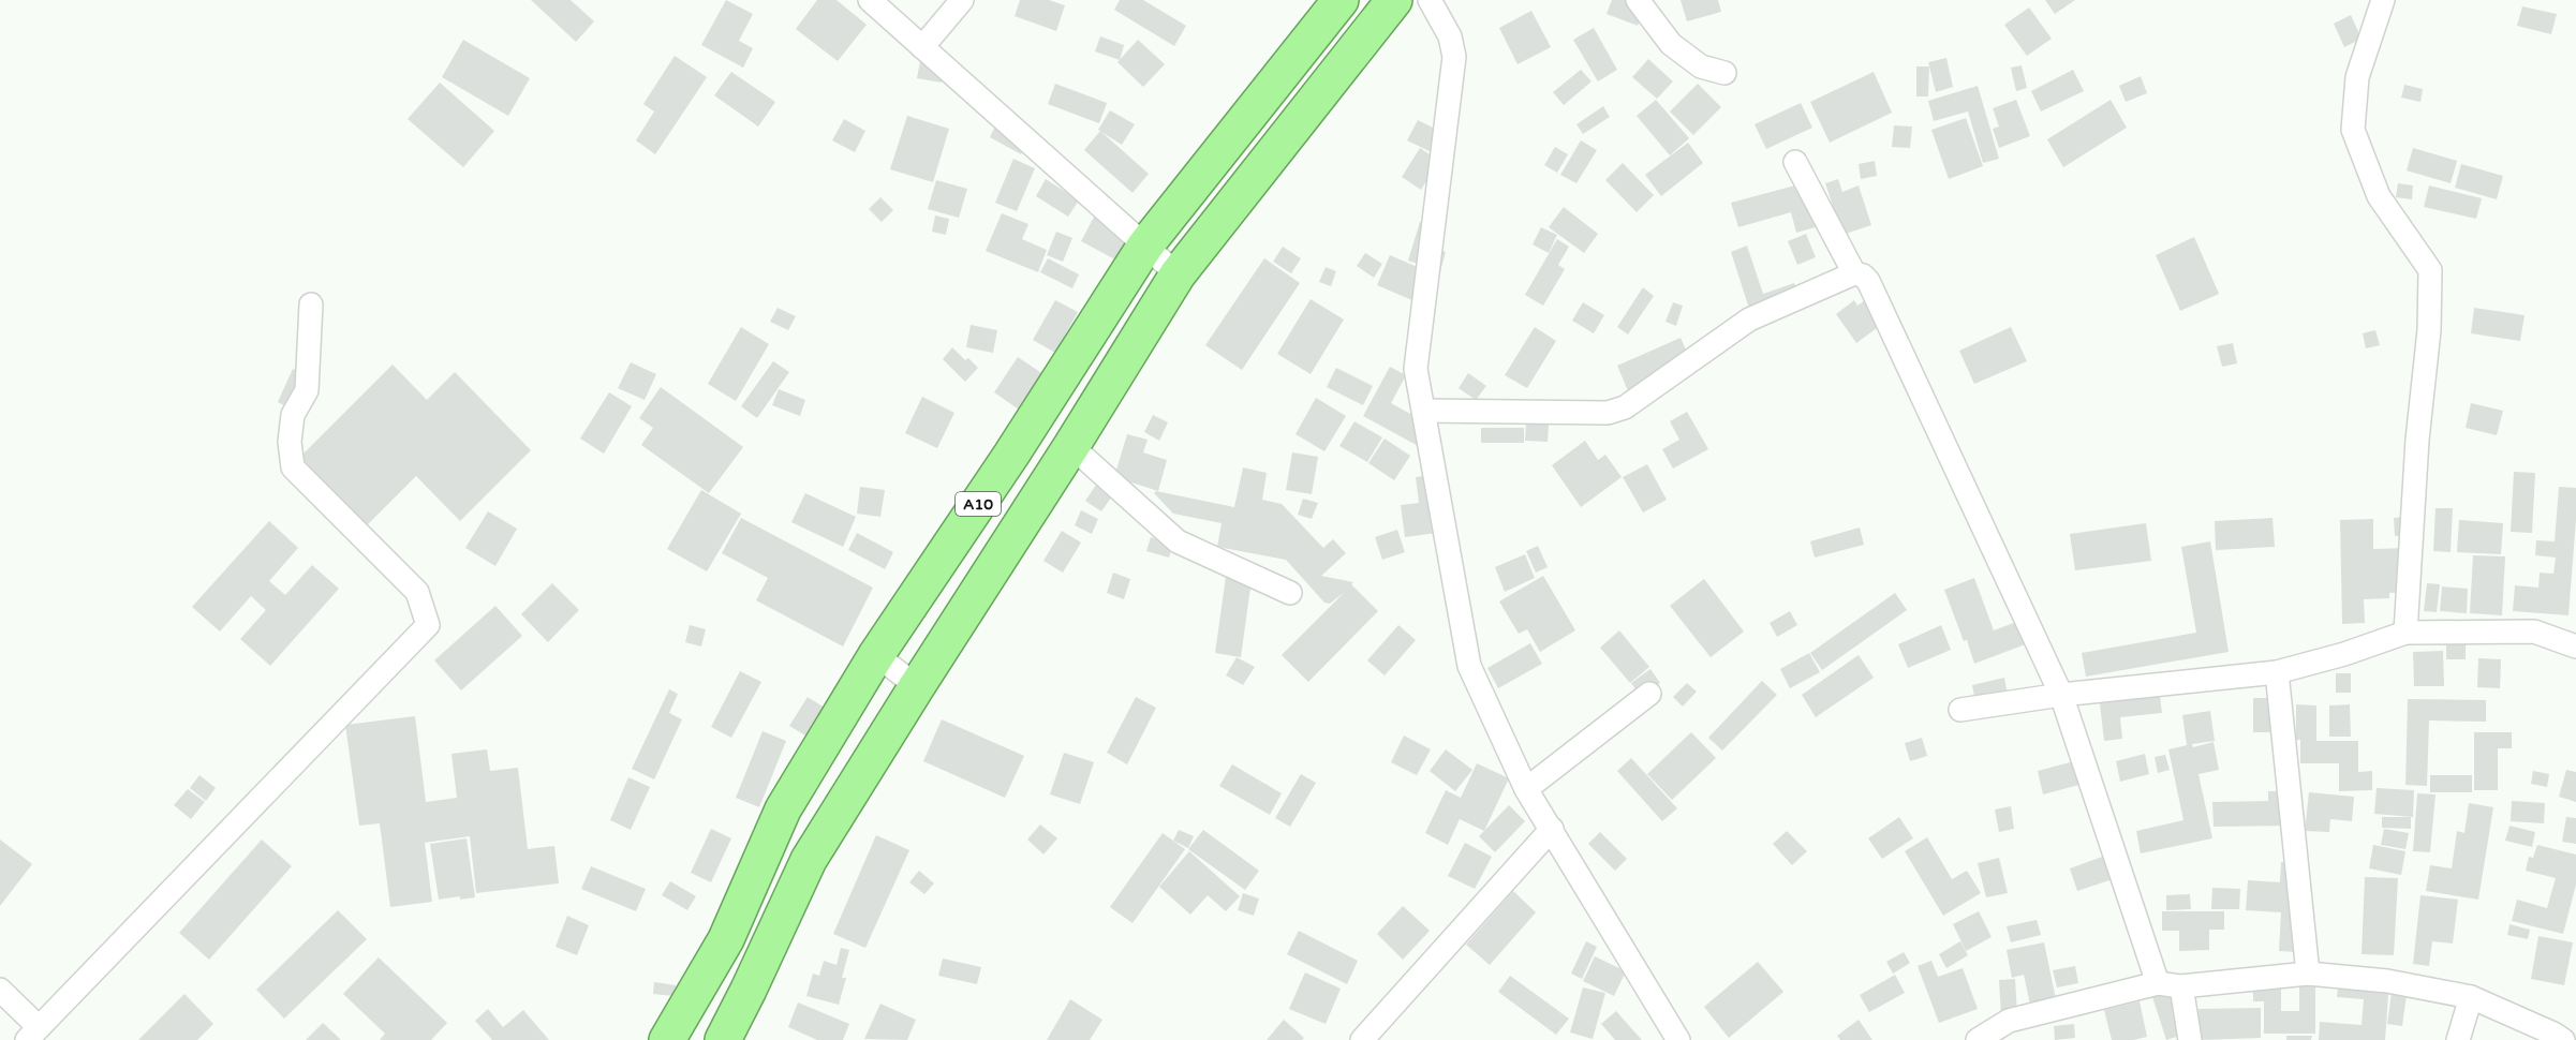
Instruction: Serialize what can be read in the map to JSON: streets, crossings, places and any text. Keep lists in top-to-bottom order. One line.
{"streets":{"highway":["A10"]}}
